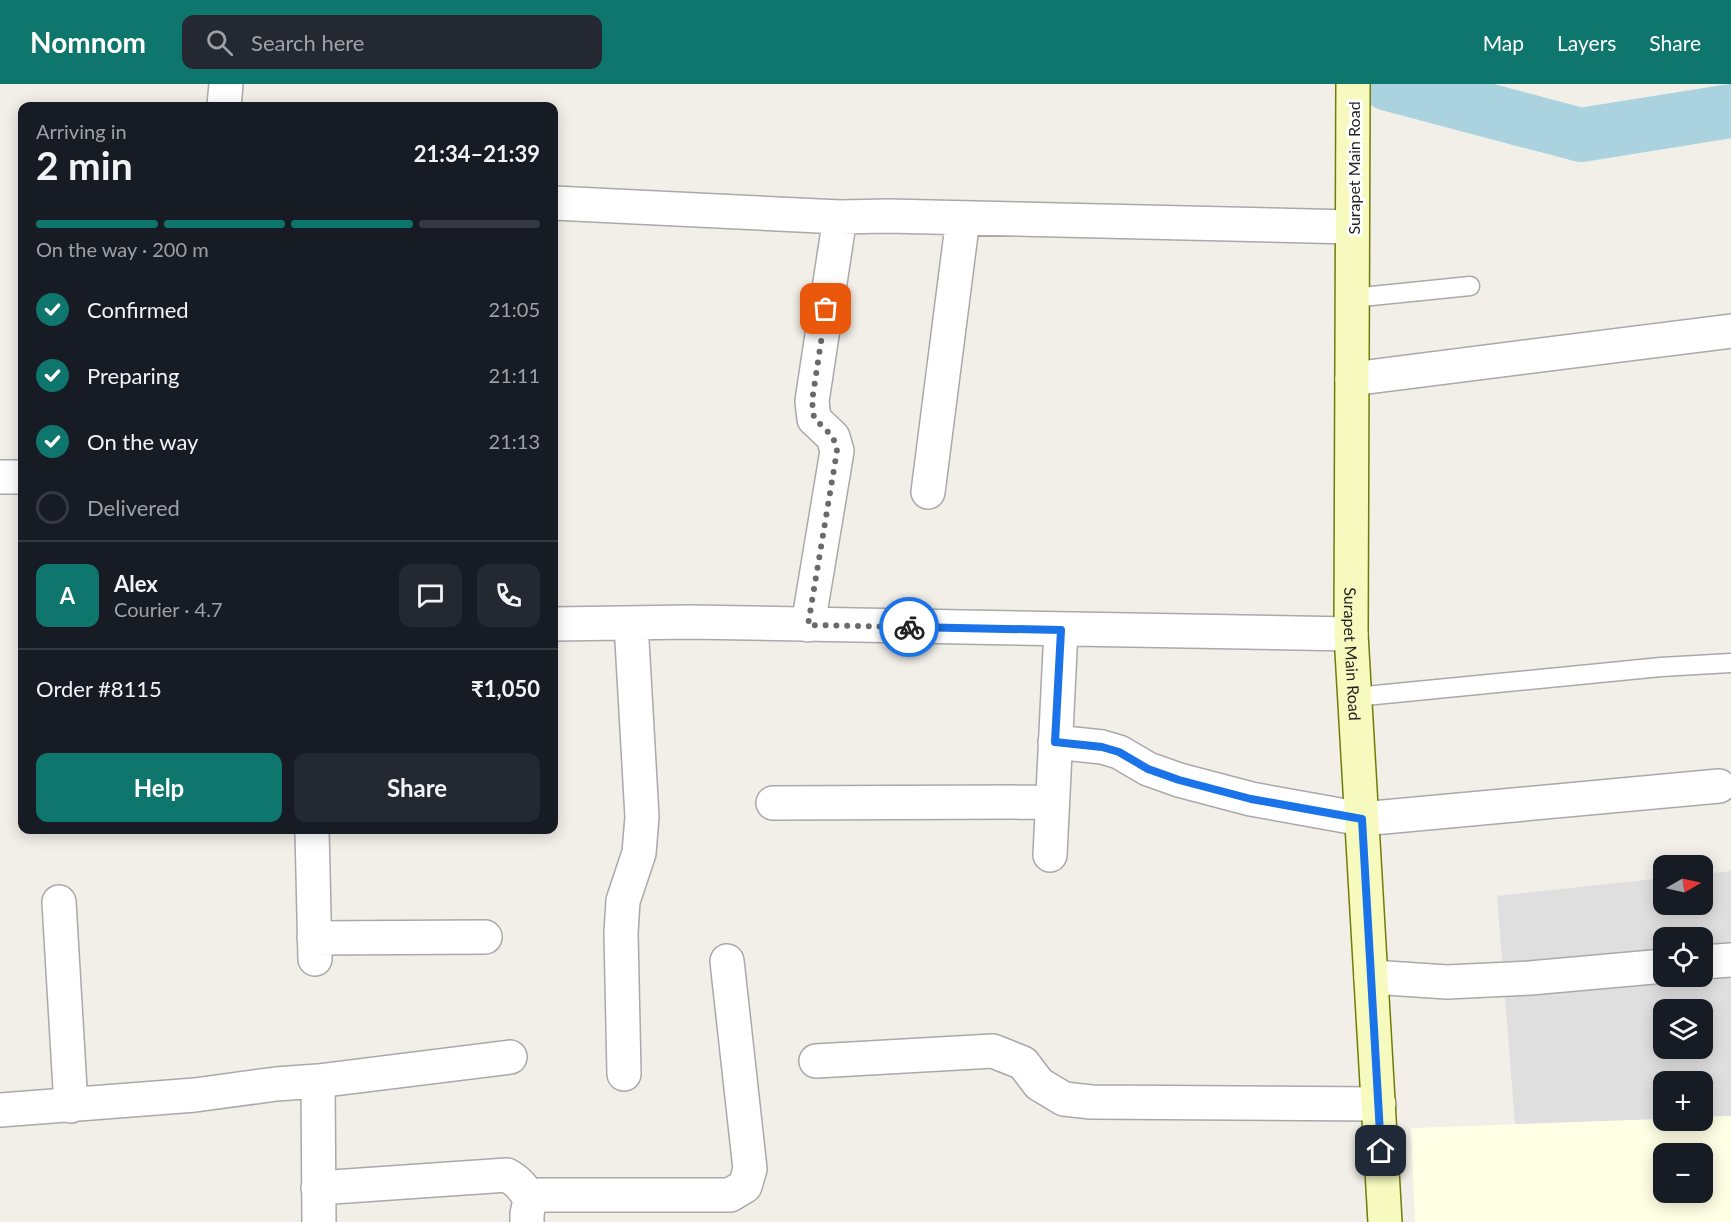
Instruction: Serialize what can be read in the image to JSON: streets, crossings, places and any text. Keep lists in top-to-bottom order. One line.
{"streets":{"main road":["Surapet Main Road"]},"north":"right","page":{"header":"Nomnom","search":"Search here","nav":["Map","Layers","Share"],"heading":["2 min","Arriving in","21:34–21:39"],"panel":["Alex","Courier · 4.7","Order #8115","₹1,050"],"bar":"On the way · 200 m","list":[["Confirmed","21:05"],["Preparing","21:11"],["On the way","21:13"],"Delivered"],"round":"A","buttons":["Help","Share"],"map_buttons":["+","−"]}}
